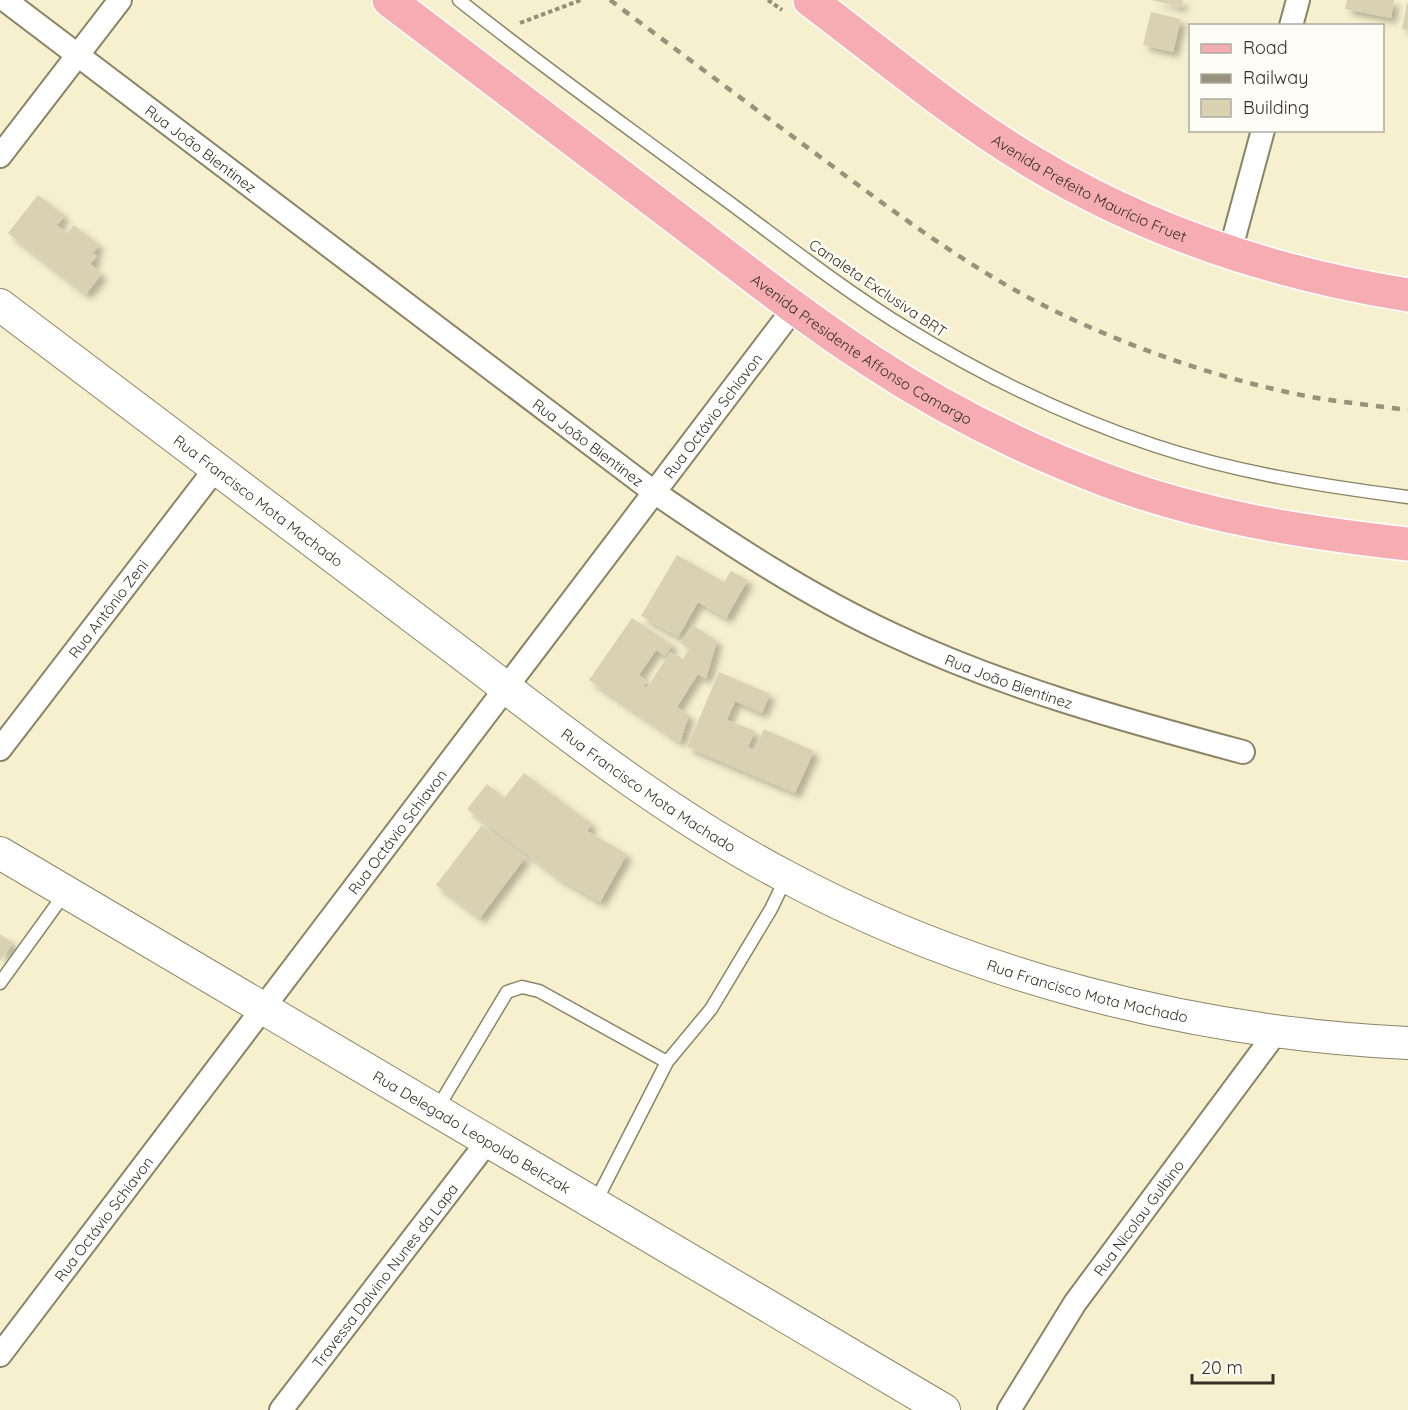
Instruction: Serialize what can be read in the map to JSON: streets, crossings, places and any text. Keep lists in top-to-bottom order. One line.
{"streets":{"main road":["Avenida Prefeito Maurício Fruet","Avenida Presidente Affonso Camargo"],"street":["Rua João Bientinez","Rua Octávio Schiavon","Rua Francisco Mota Machado","Rua Antônio Zeni","Rua Delegado Leopoldo Belczak","Rua Nicolau Gulbino","Travessa Dalvino Nunes da Lapa"],"lane":["Canaleta Exclusiva BRT"]},"crossings":[["Rua João Bientinez","Rua Octávio Schiavon"],["Avenida Presidente Affonso Camargo","Rua Octávio Schiavon"],["Rua Octávio Schiavon","Rua Francisco Mota Machado"],["Rua Octávio Schiavon","Rua Delegado Leopoldo Belczak"],["Rua Francisco Mota Machado","Rua Antônio Zeni"],["Rua Francisco Mota Machado","Rua Nicolau Gulbino"],["Rua Delegado Leopoldo Belczak","Travessa Dalvino Nunes da Lapa"]],"legend":["Road","Railway","Building"],"scale_bar":"20 m"}
